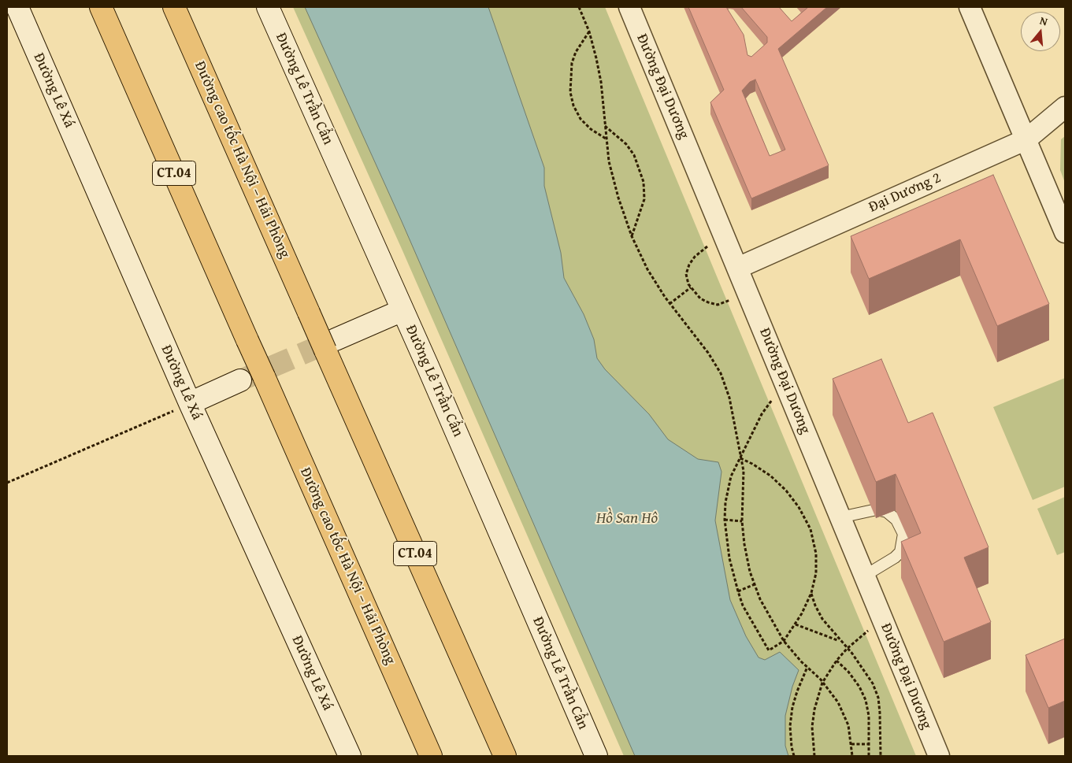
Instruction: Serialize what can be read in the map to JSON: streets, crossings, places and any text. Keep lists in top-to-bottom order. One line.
{"streets":{"highway":["Đường cao tốc Hà Nội – Hải Phòng","CT.04"],"main road":["Đường Lê Trần Cẩn","Đường Lê Xá"],"street":["Đường Đại Dương","Đại Dương 2"]},"crossings":[["Đường Đại Dương","Đại Dương 2"],["Đường cao tốc Hà Nội – Hải Phòng","CT.04"]],"water":["Hồ San Hô"],"north":"top"}
